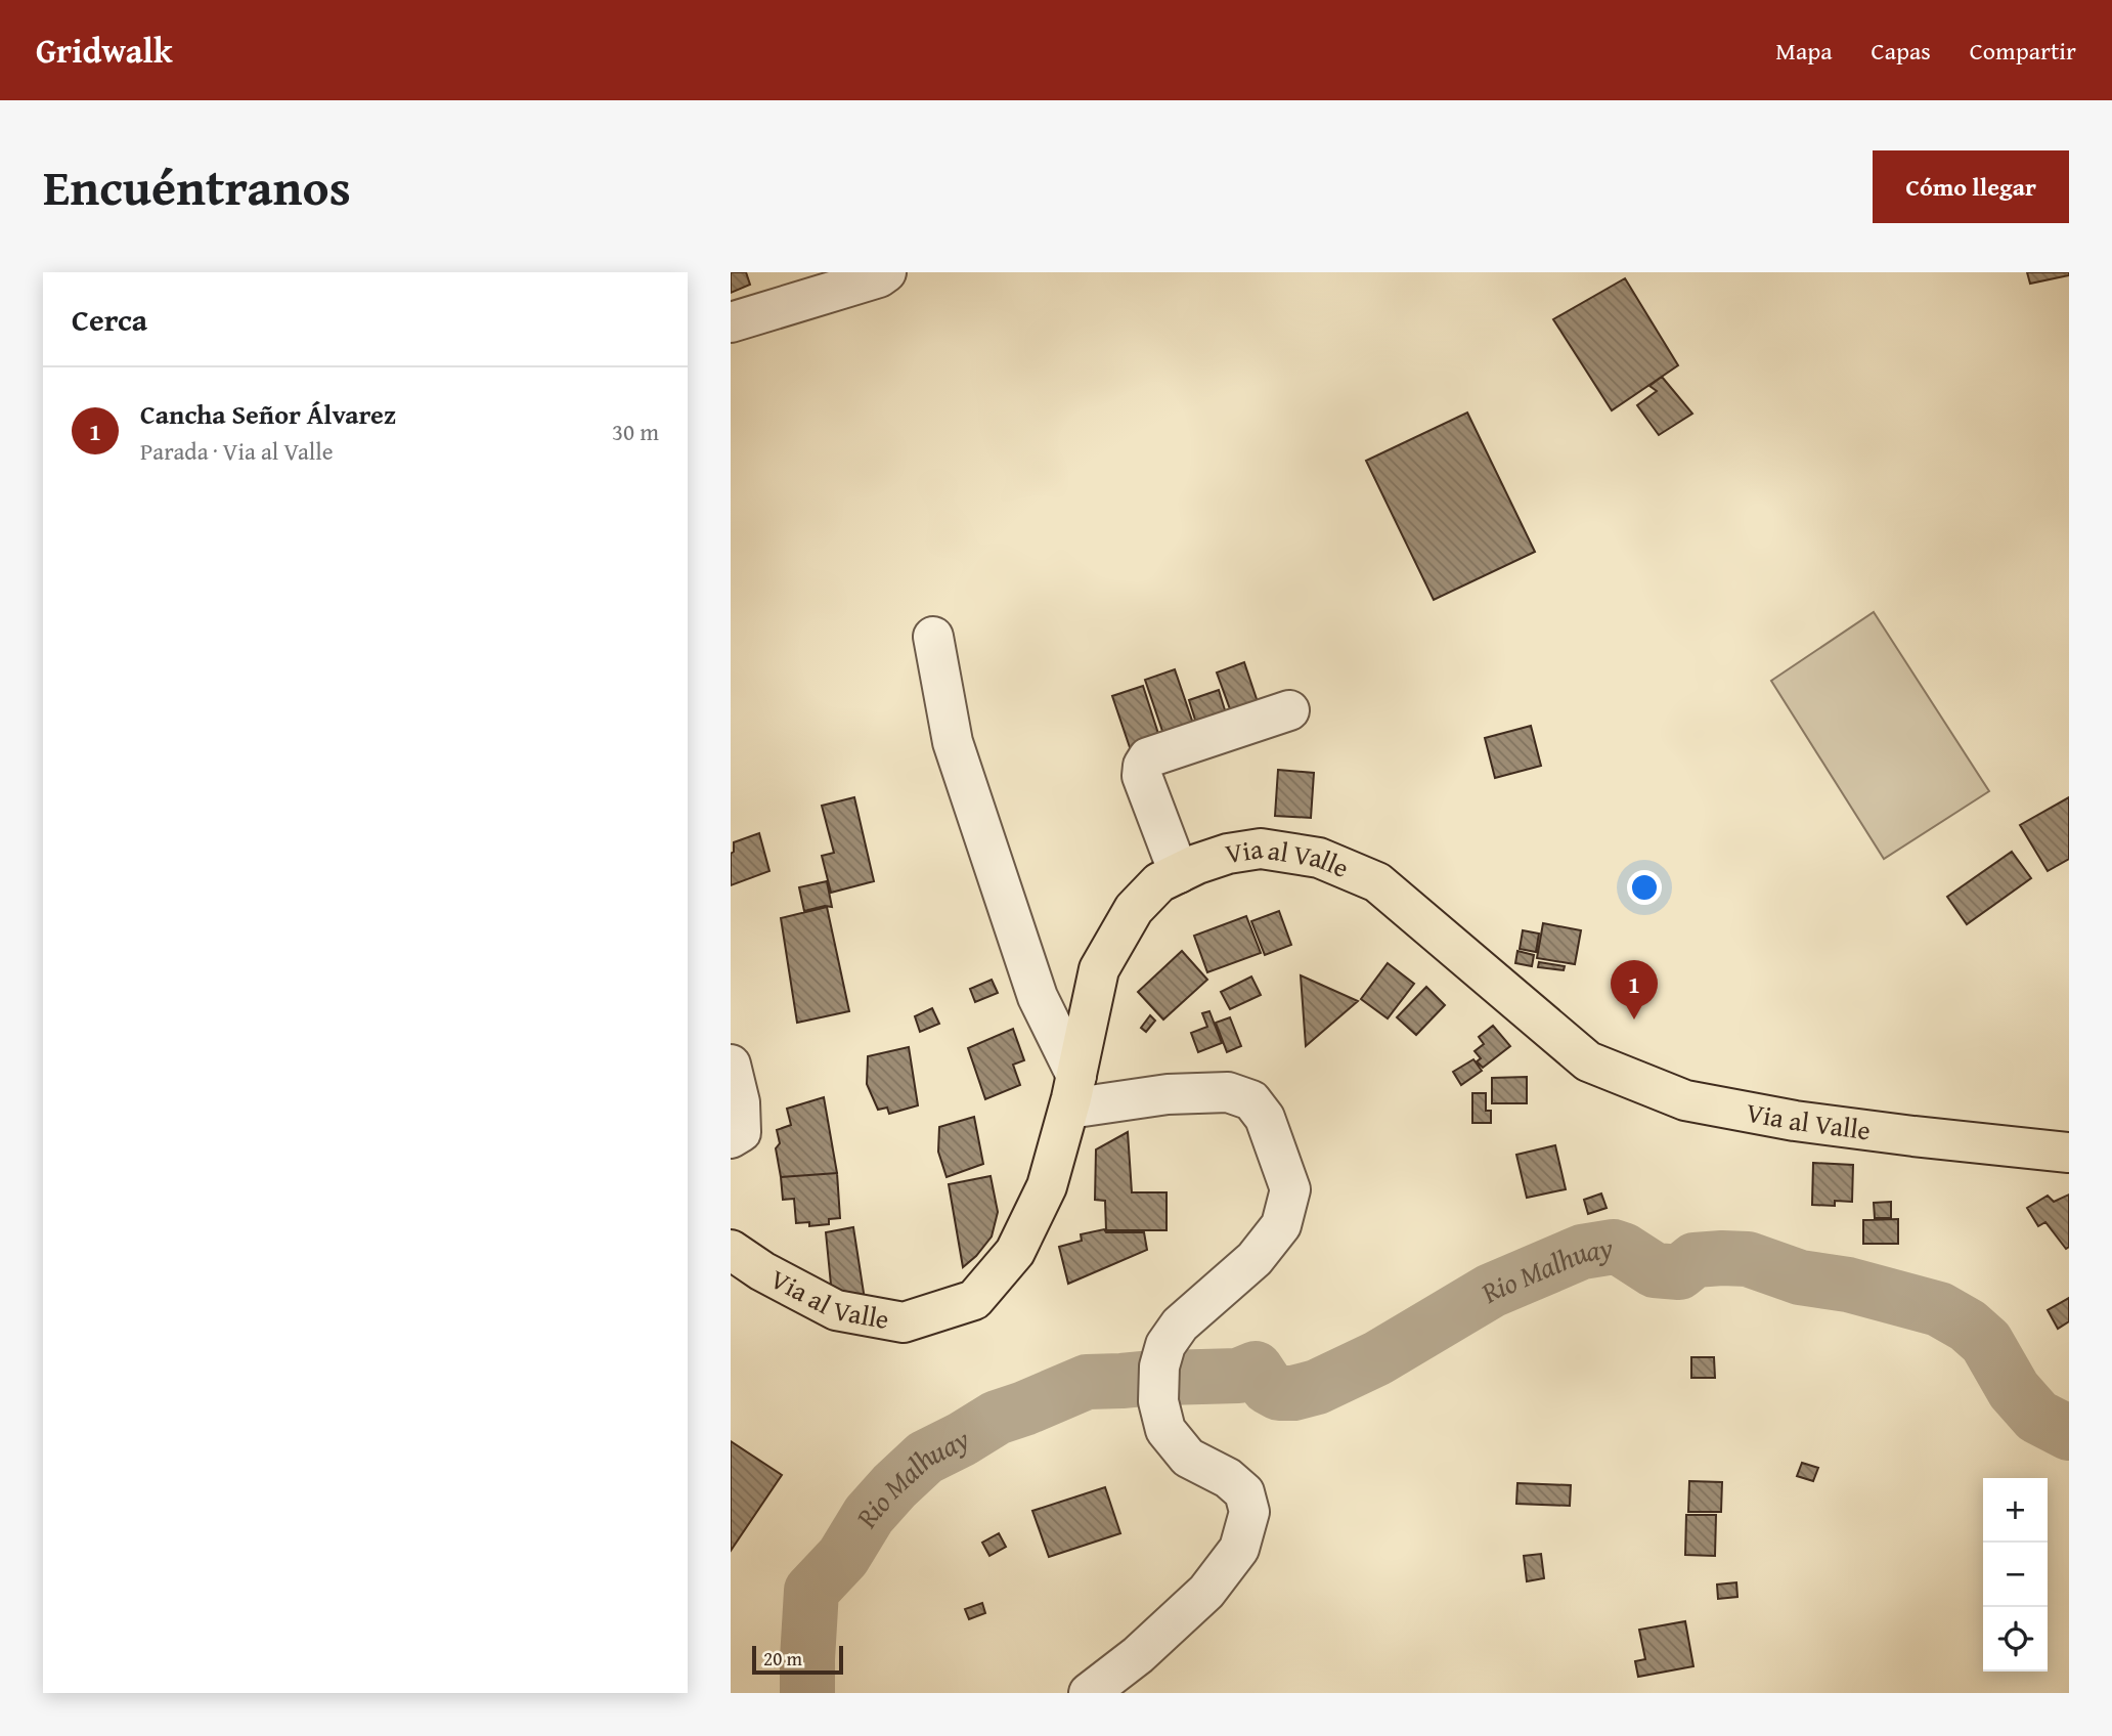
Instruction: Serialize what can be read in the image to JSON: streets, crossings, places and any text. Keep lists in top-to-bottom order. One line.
{"streets":{"main road":["Via al Valle"]},"water":["Rio Malhuay"],"scale_bar":"20 m","page":{"header":"Gridwalk","nav":["Mapa","Capas","Compartir"],"title":"Encuéntranos","buttons":"Cómo llegar","heading":"Cerca","list":[{"mark":"1","name":"Cancha Señor Álvarez","note":"Parada · Via al Valle","value":"30 m"}],"pins":"1","map_buttons":["+","−"],"scale":"20 m"}}
